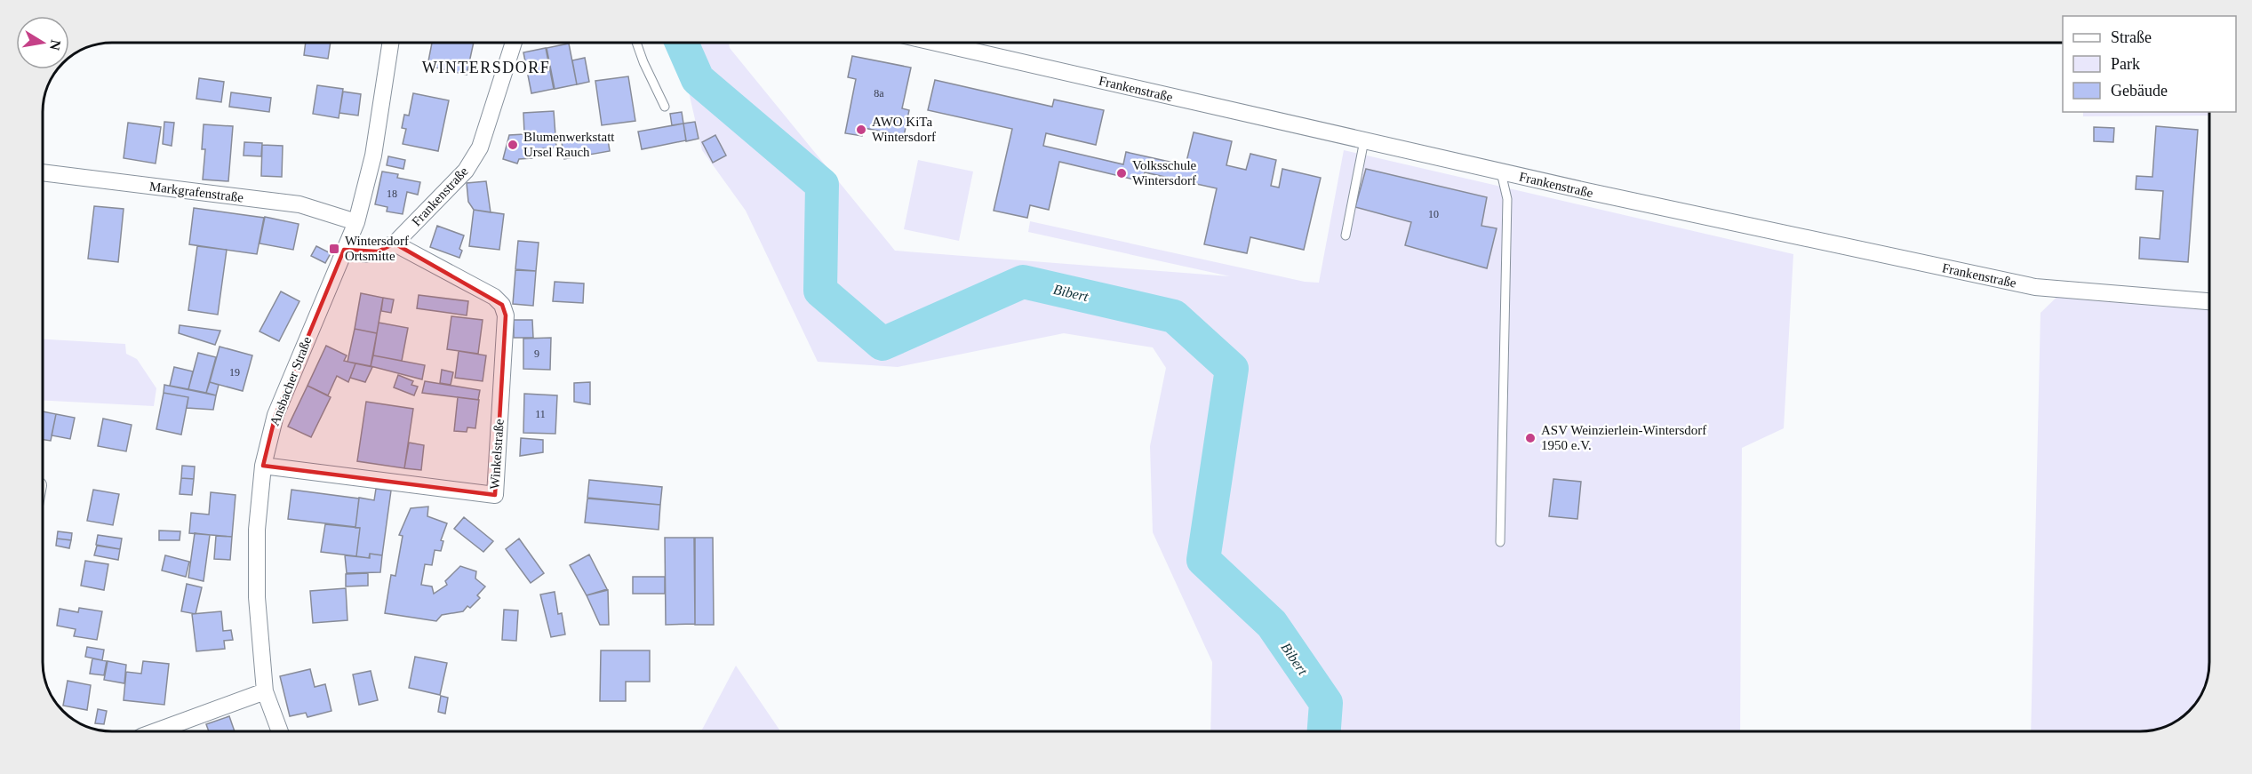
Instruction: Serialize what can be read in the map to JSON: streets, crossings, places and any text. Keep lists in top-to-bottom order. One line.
{"streets":{"street":["Frankenstraße","Markgrafenstraße","Ansbacher Straße","Winkelstraße"]},"crossings":[["Frankenstraße","Ansbacher Straße"],["Frankenstraße","Winkelstraße"],["Markgrafenstraße","Ansbacher Straße"],["Ansbacher Straße","Winkelstraße"]],"districts":["WINTERSDORF"],"water":["Bibert"],"places":{"other":["AWO KiTa Wintersdorf","Blumenwerkstatt Ursel Rauch","Volksschule Wintersdorf","ASV Weinzierlein-Wintersdorf 1950 e.V."],"transit":["Wintersdorf Ortsmitte"]},"house_numbers":["8a","18","10","9","19","11"],"legend":["Straße","Park","Gebäude"],"north":"right"}
